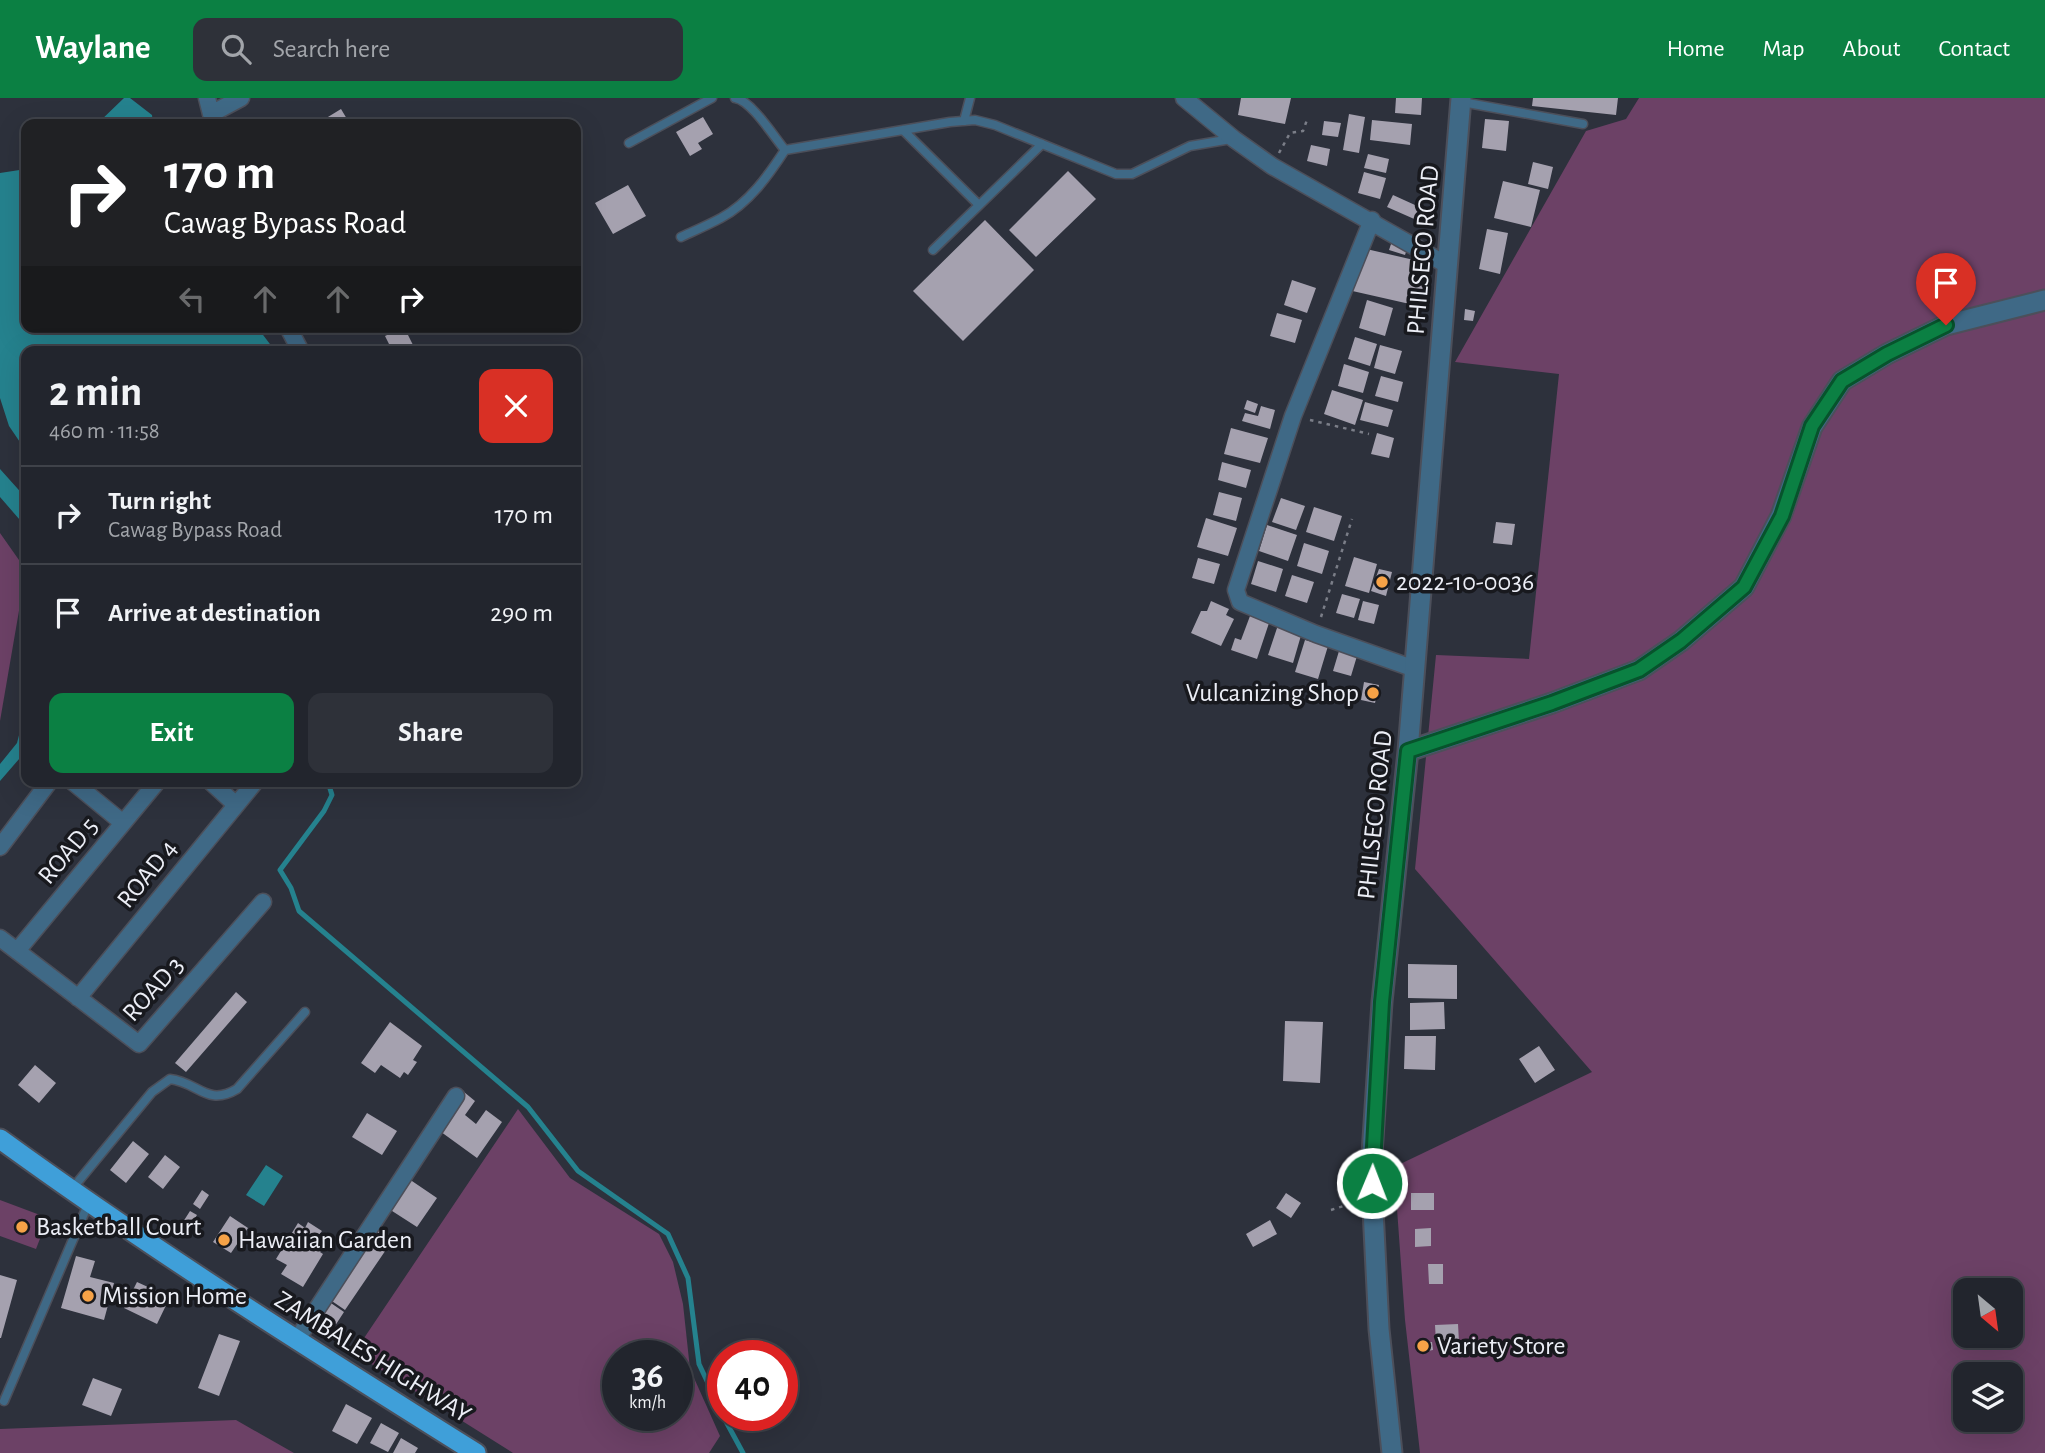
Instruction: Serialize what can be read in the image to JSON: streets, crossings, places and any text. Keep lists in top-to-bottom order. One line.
{"streets":{"main road":["ZAMBALES HIGHWAY"],"street":["PHILSECO ROAD","ROAD 5","ROAD 4","ROAD 3"]},"crossings":[["ROAD 5","ROAD 3"],["ROAD 4","ROAD 3"]],"places":["2022-10-0036","Vulcanizing Shop","Basketball Court","Hawaiian Garden","Mission Home","Variety Store"],"north":"bottom right","page":{"header":"Waylane","search":"Search here","nav":["Home","Map","About","Contact"],"turn":["170 m","Cawag Bypass Road"],"heading":["2 min","460 m · 11:58"],"list":[{"name":"Turn right","note":"Cawag Bypass Road","value":"170 m"},{"name":"Arrive at destination","value":"290 m"}],"buttons":["Exit","Share"],"speed":"36 km/h","limit":"40"}}
